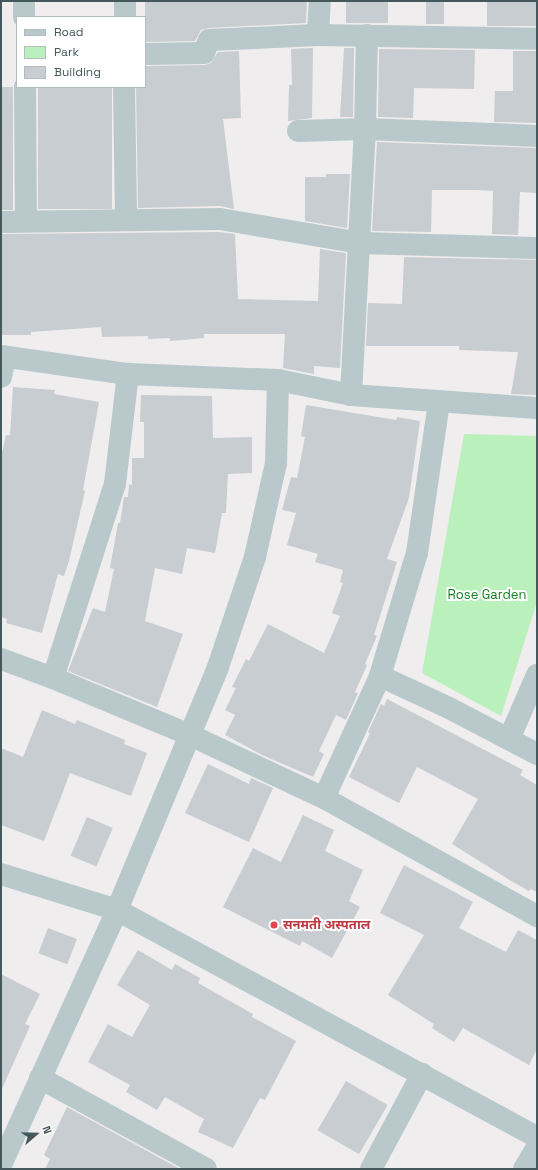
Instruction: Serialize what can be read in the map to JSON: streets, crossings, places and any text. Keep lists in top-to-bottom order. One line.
{"parks":["Rose Garden"],"places":["सनमती अस्पताल"],"legend":["Road","Park","Building"],"north":"right"}
